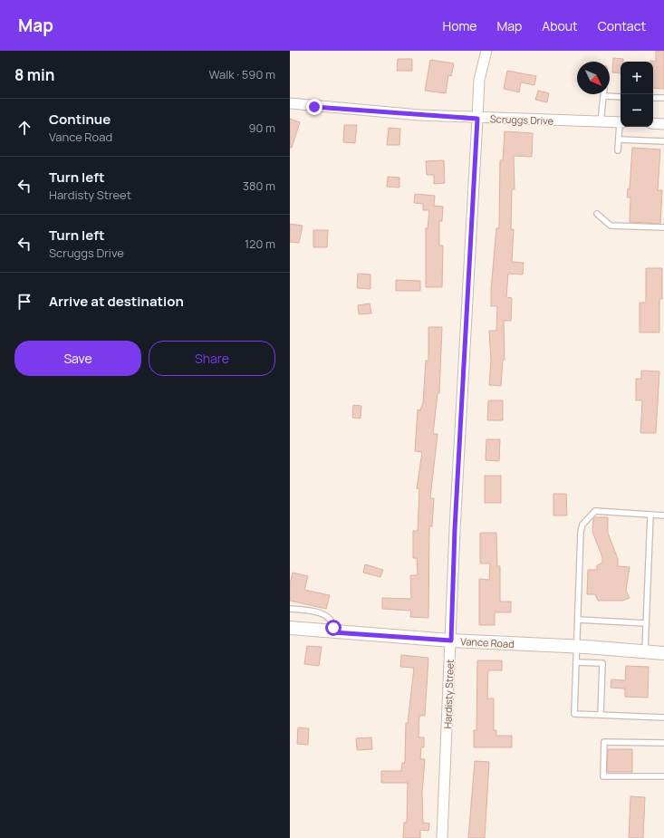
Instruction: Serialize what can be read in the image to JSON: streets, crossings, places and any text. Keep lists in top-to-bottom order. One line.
{"streets":{"street":["Scruggs Drive","Vance Road","Hardisty Street"]},"crossings":[["Scruggs Drive","Hardisty Street"],["Vance Road","Hardisty Street"]],"north":"bottom right","page":{"header":"Map","nav":["Home","Map","About","Contact"],"heading":["8 min","Walk · 590 m"],"map_buttons":["+","−"],"list":[["Continue","Vance Road","90 m"],["Turn left","Hardisty Street","380 m"],["Turn left","Scruggs Drive","120 m"],"Arrive at destination"],"buttons":["Save","Share"]}}
